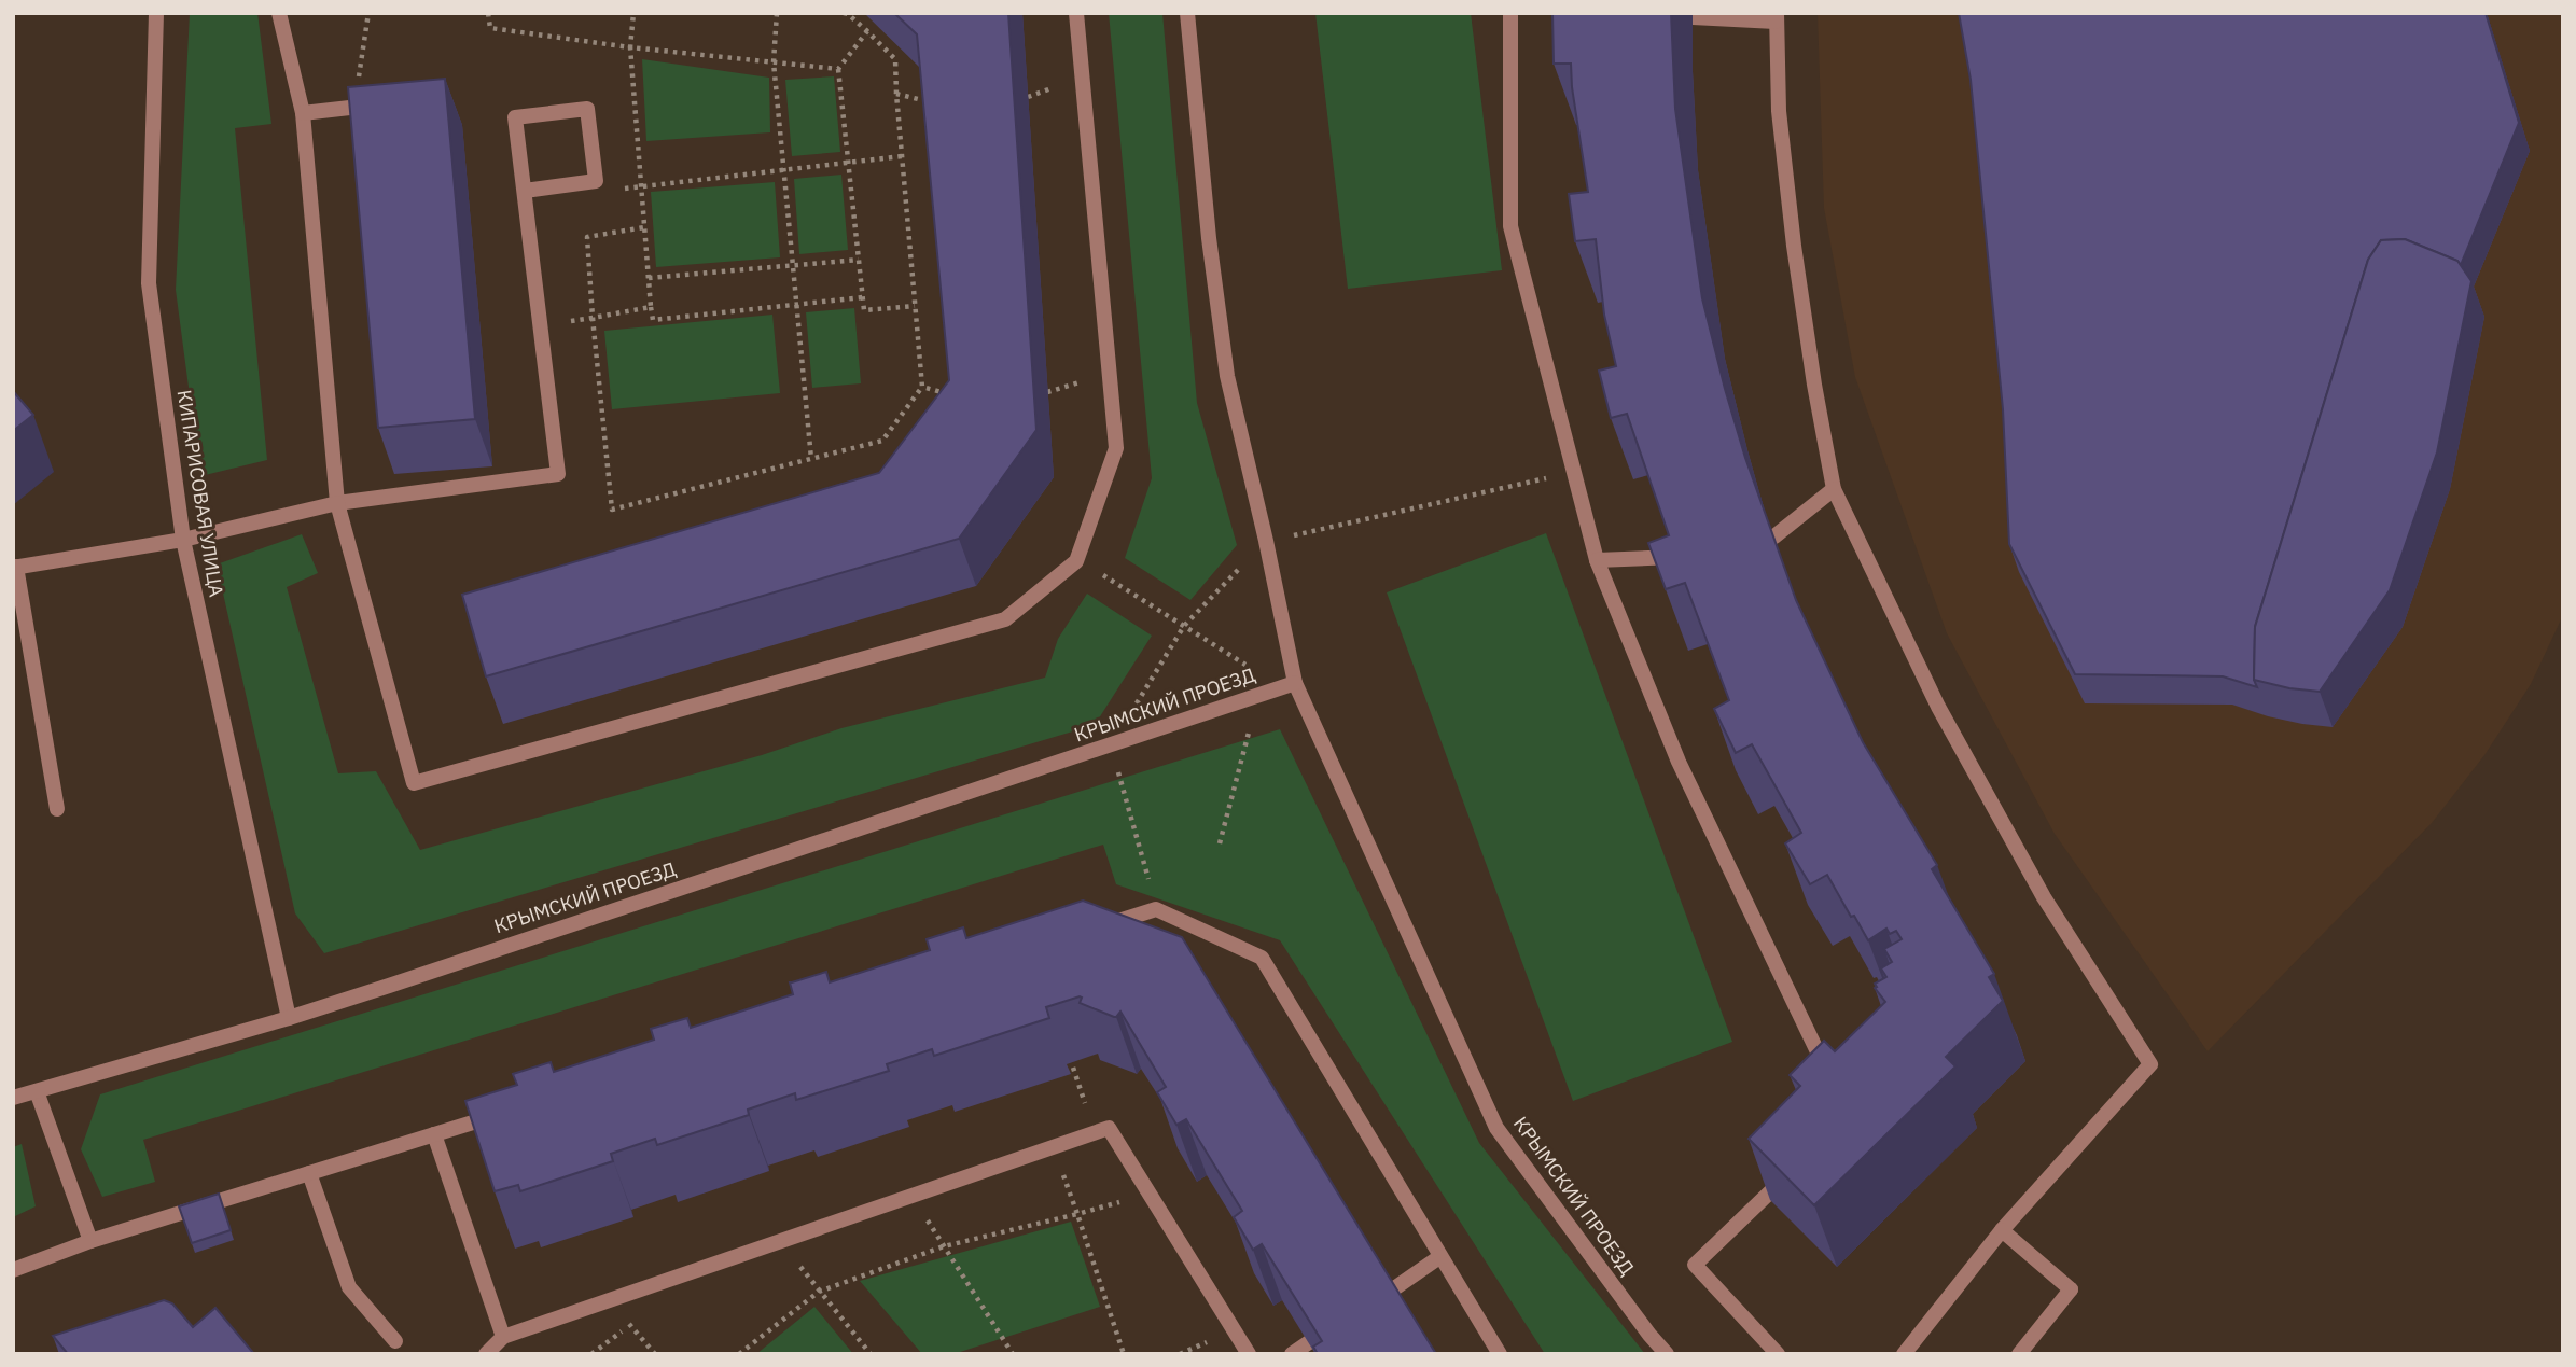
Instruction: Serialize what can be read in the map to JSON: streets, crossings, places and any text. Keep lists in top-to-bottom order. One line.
{"streets":{"street":["КИПАРИСОВАЯ УЛИЦА","КРЫМСКИЙ ПРОЕЗД"]},"crossings":[["КИПАРИСОВАЯ УЛИЦА","КРЫМСКИЙ ПРОЕЗД"]]}
